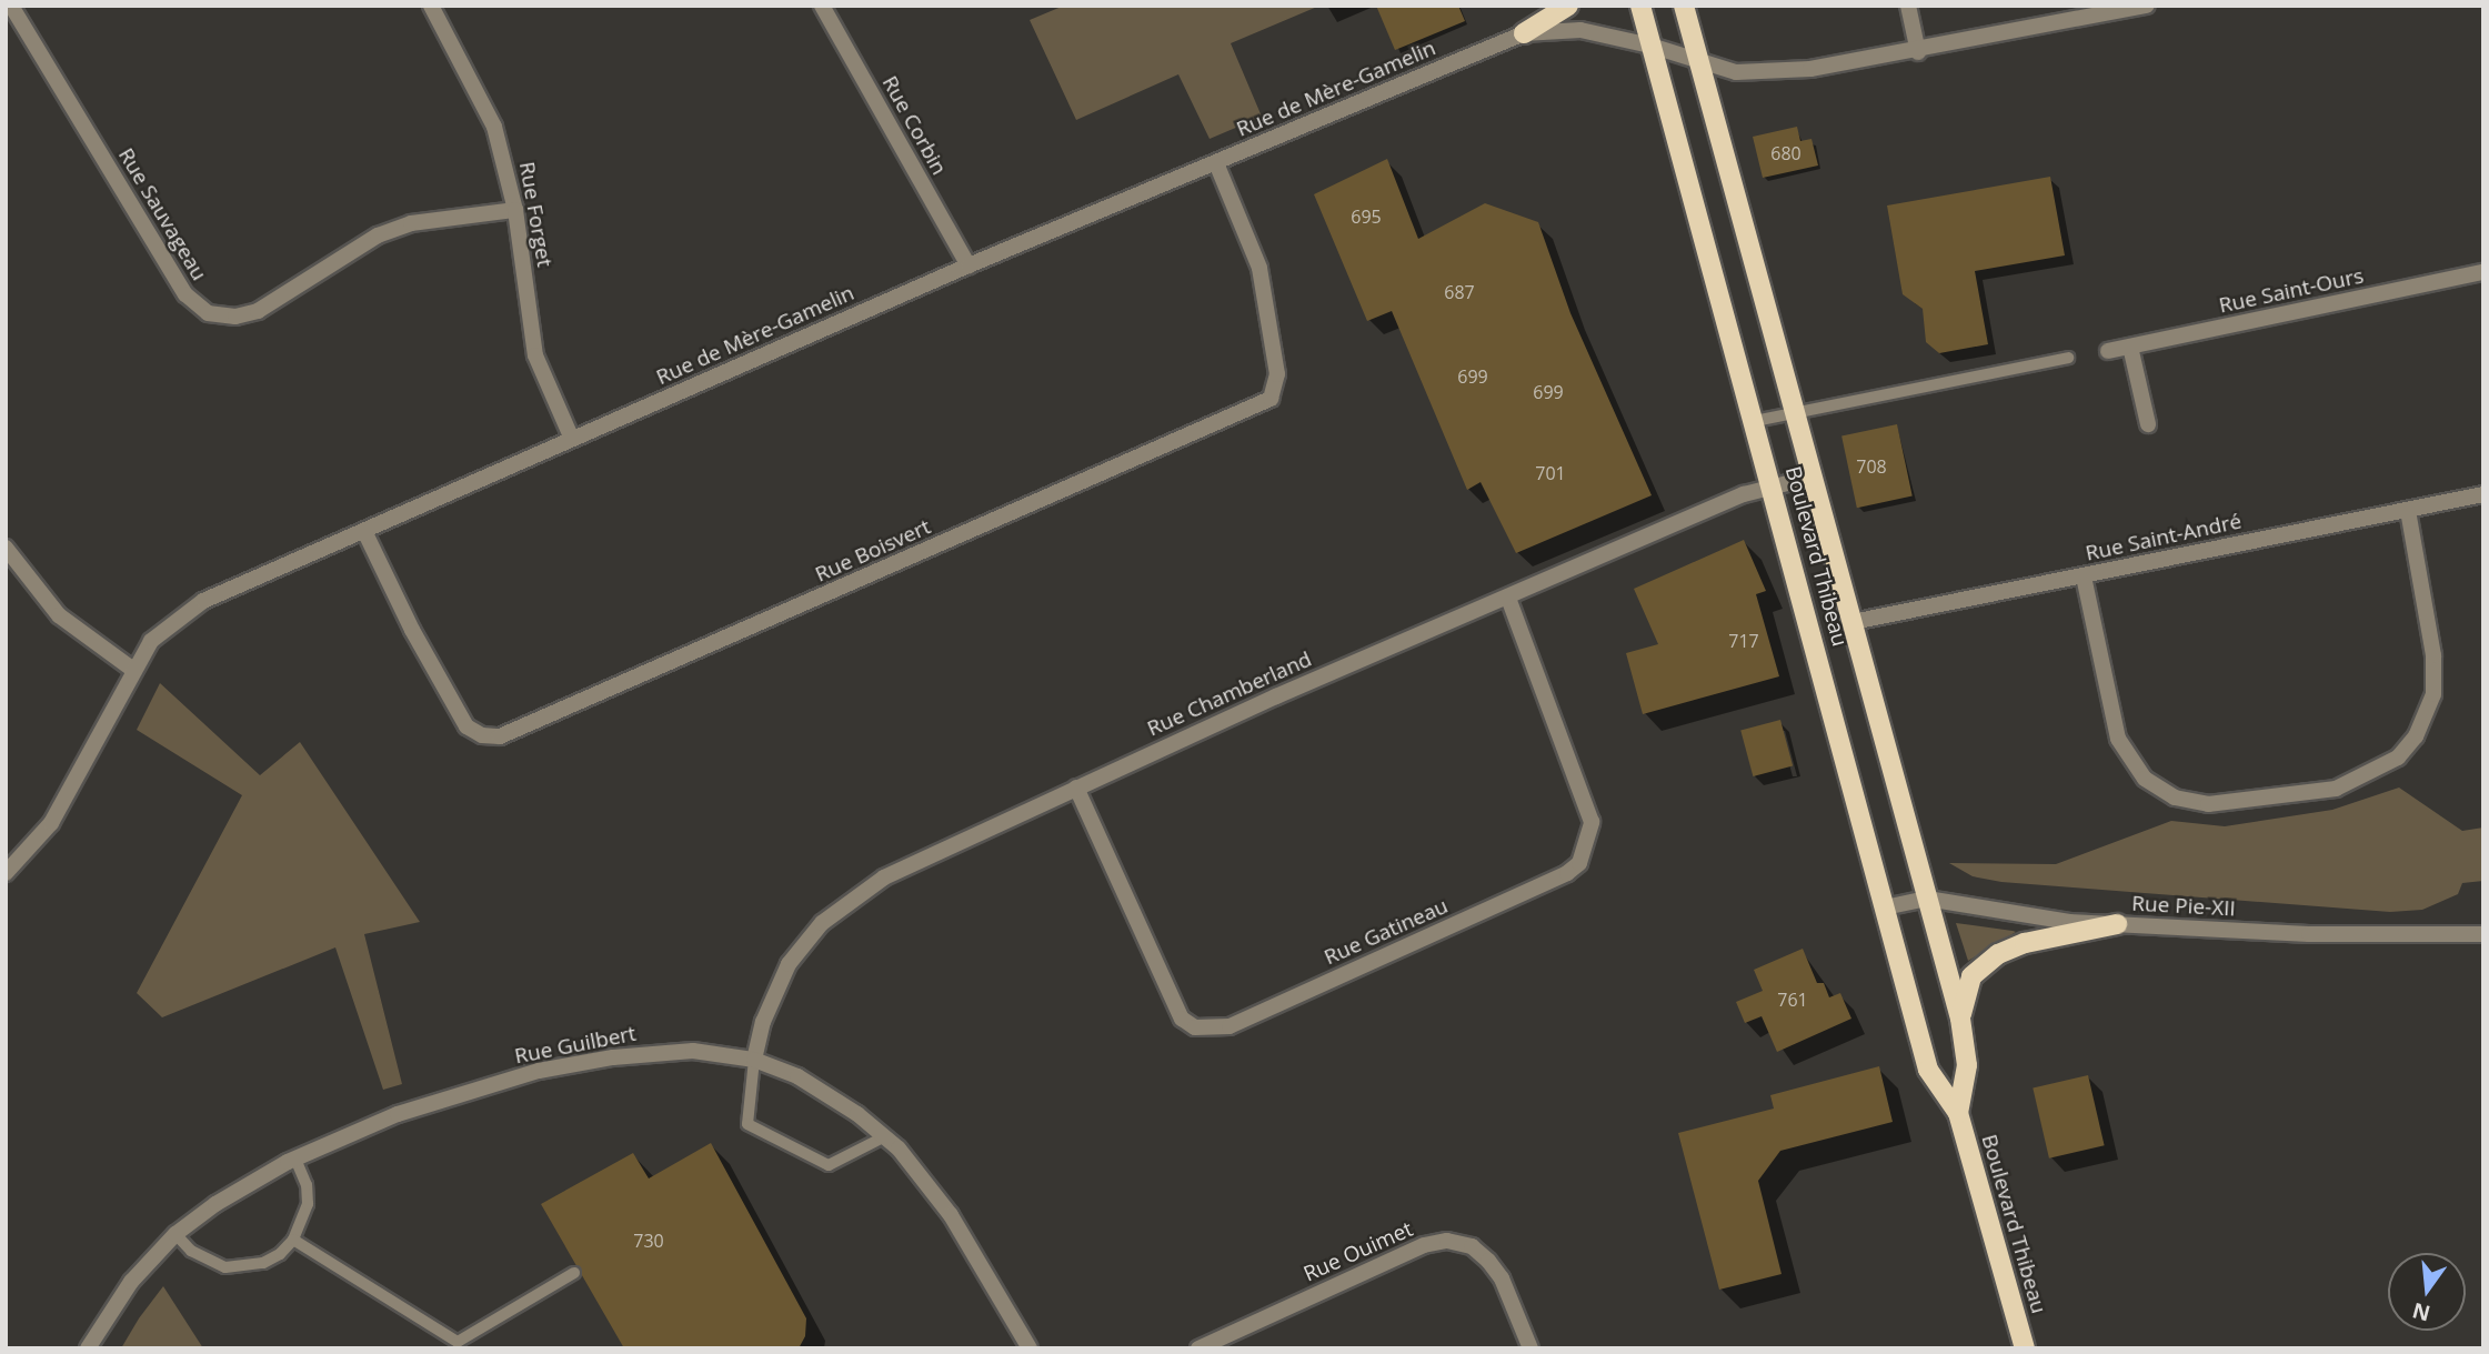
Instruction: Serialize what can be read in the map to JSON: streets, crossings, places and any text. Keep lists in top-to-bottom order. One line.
{"streets":{"main road":["Boulevard Thibeau"],"street":["Rue de Mère-Gamelin","Rue Corbin","Rue Sauvageau","Rue Forget","Rue Saint-Ours","Rue Saint-André","Rue Boisvert","Rue Chamberland","Rue Pie-XII","Rue Gatineau","Rue Guilbert","Rue Ouimet"]},"crossings":[["Rue de Mère-Gamelin","Rue Corbin"],["Rue de Mère-Gamelin","Rue Forget"],["Rue de Mère-Gamelin","Rue Boisvert"],["Rue de Mère-Gamelin","Boulevard Thibeau"],["Rue Sauvageau","Rue Forget"],["Rue Saint-André","Boulevard Thibeau"],["Boulevard Thibeau","Rue Chamberland"],["Boulevard Thibeau","Rue Pie-XII"],["Rue Chamberland","Rue Gatineau"],["Rue Chamberland","Rue Guilbert"]],"house_numbers":["680","695","687","699","699","708","701","717","761","730"],"north":"bottom"}
